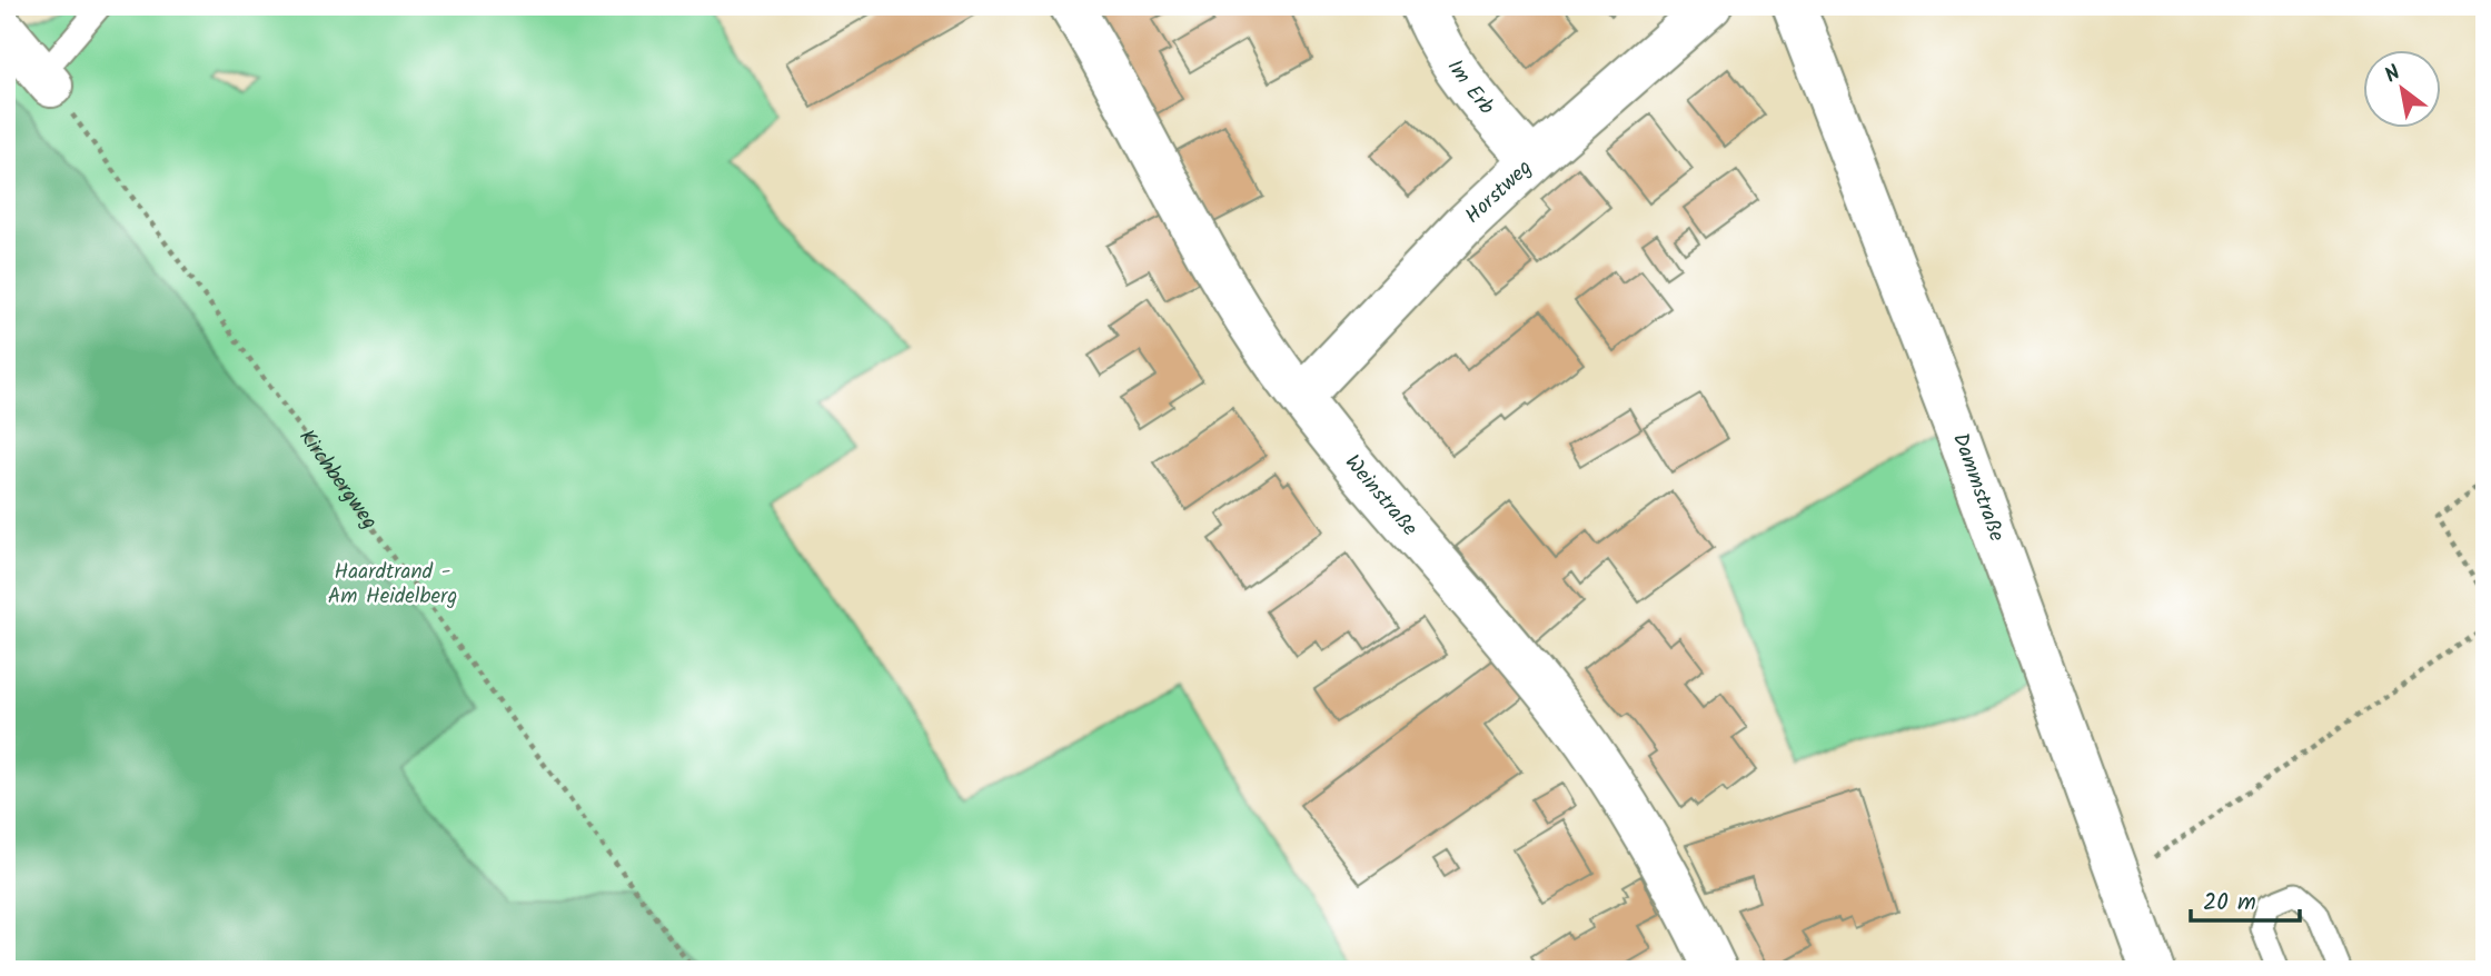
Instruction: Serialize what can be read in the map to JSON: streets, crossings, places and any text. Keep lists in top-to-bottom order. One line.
{"streets":{"street":["Im Erb","Horstweg","Dammstraße","Weinstraße"],"path":["Kirchbergweg"]},"crossings":[["Im Erb","Horstweg"],["Horstweg","Weinstraße"]],"parks":["Haardtrand - Am Heidelberg"],"scale_bar":"20 m","north":"top left"}
